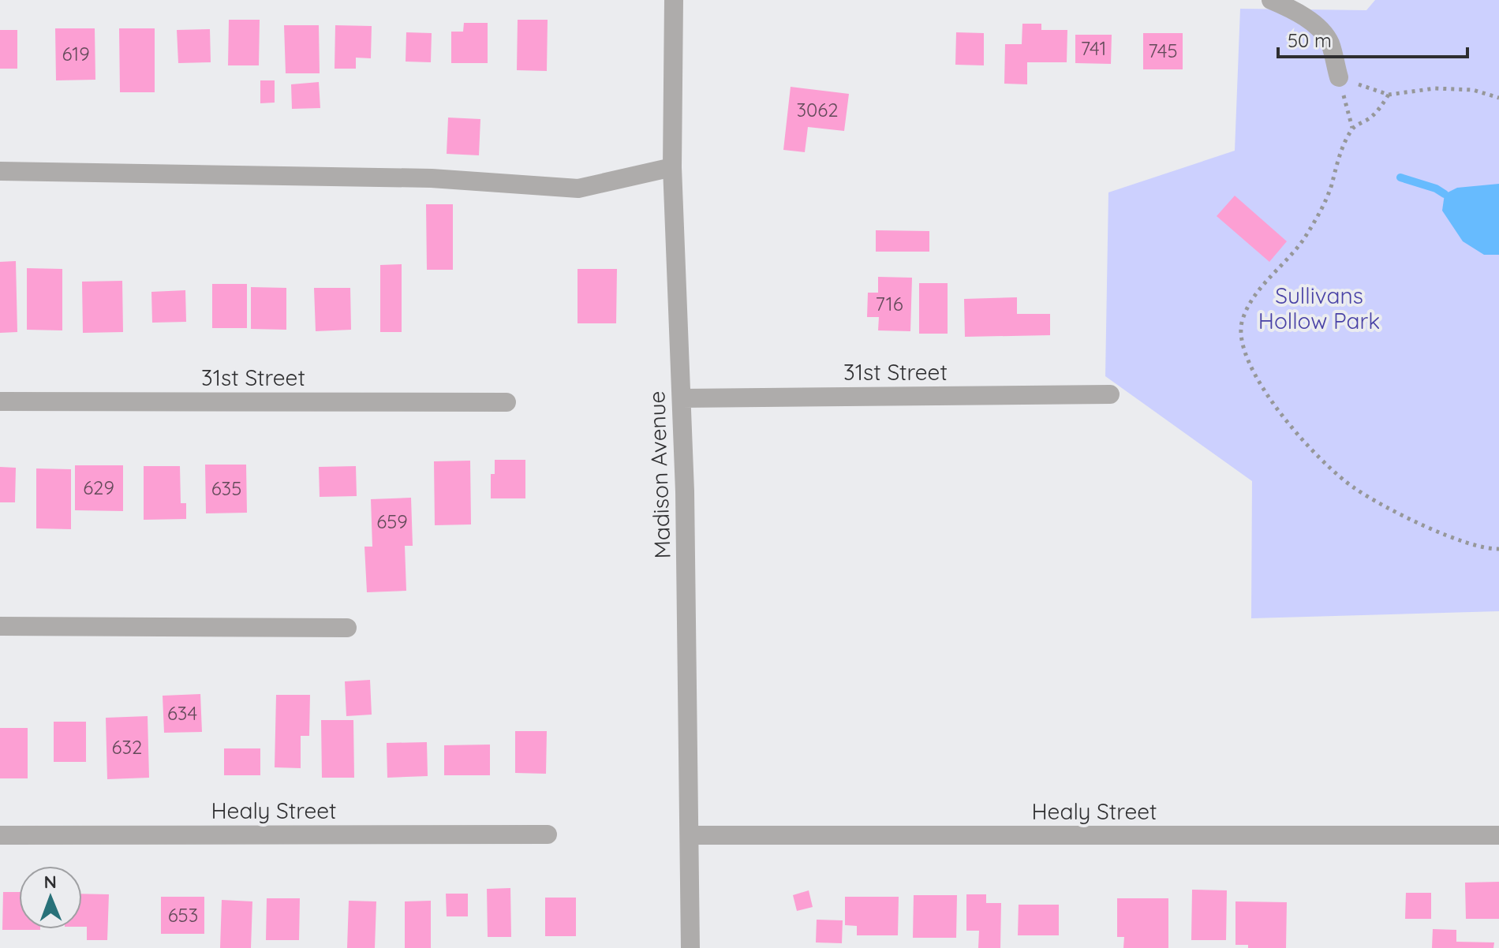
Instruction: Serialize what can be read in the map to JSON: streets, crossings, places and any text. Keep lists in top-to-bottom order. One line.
{"streets":{"street":["31st Street","Madison Avenue","Healy Street"]},"crossings":[["31st Street","Madison Avenue"],["Madison Avenue","Healy Street"]],"parks":["Sullivans Hollow Park"],"house_numbers":["741","745","619","3062","716","629","635","659","634","632","653"],"scale_bar":"50 m","north":"top"}
